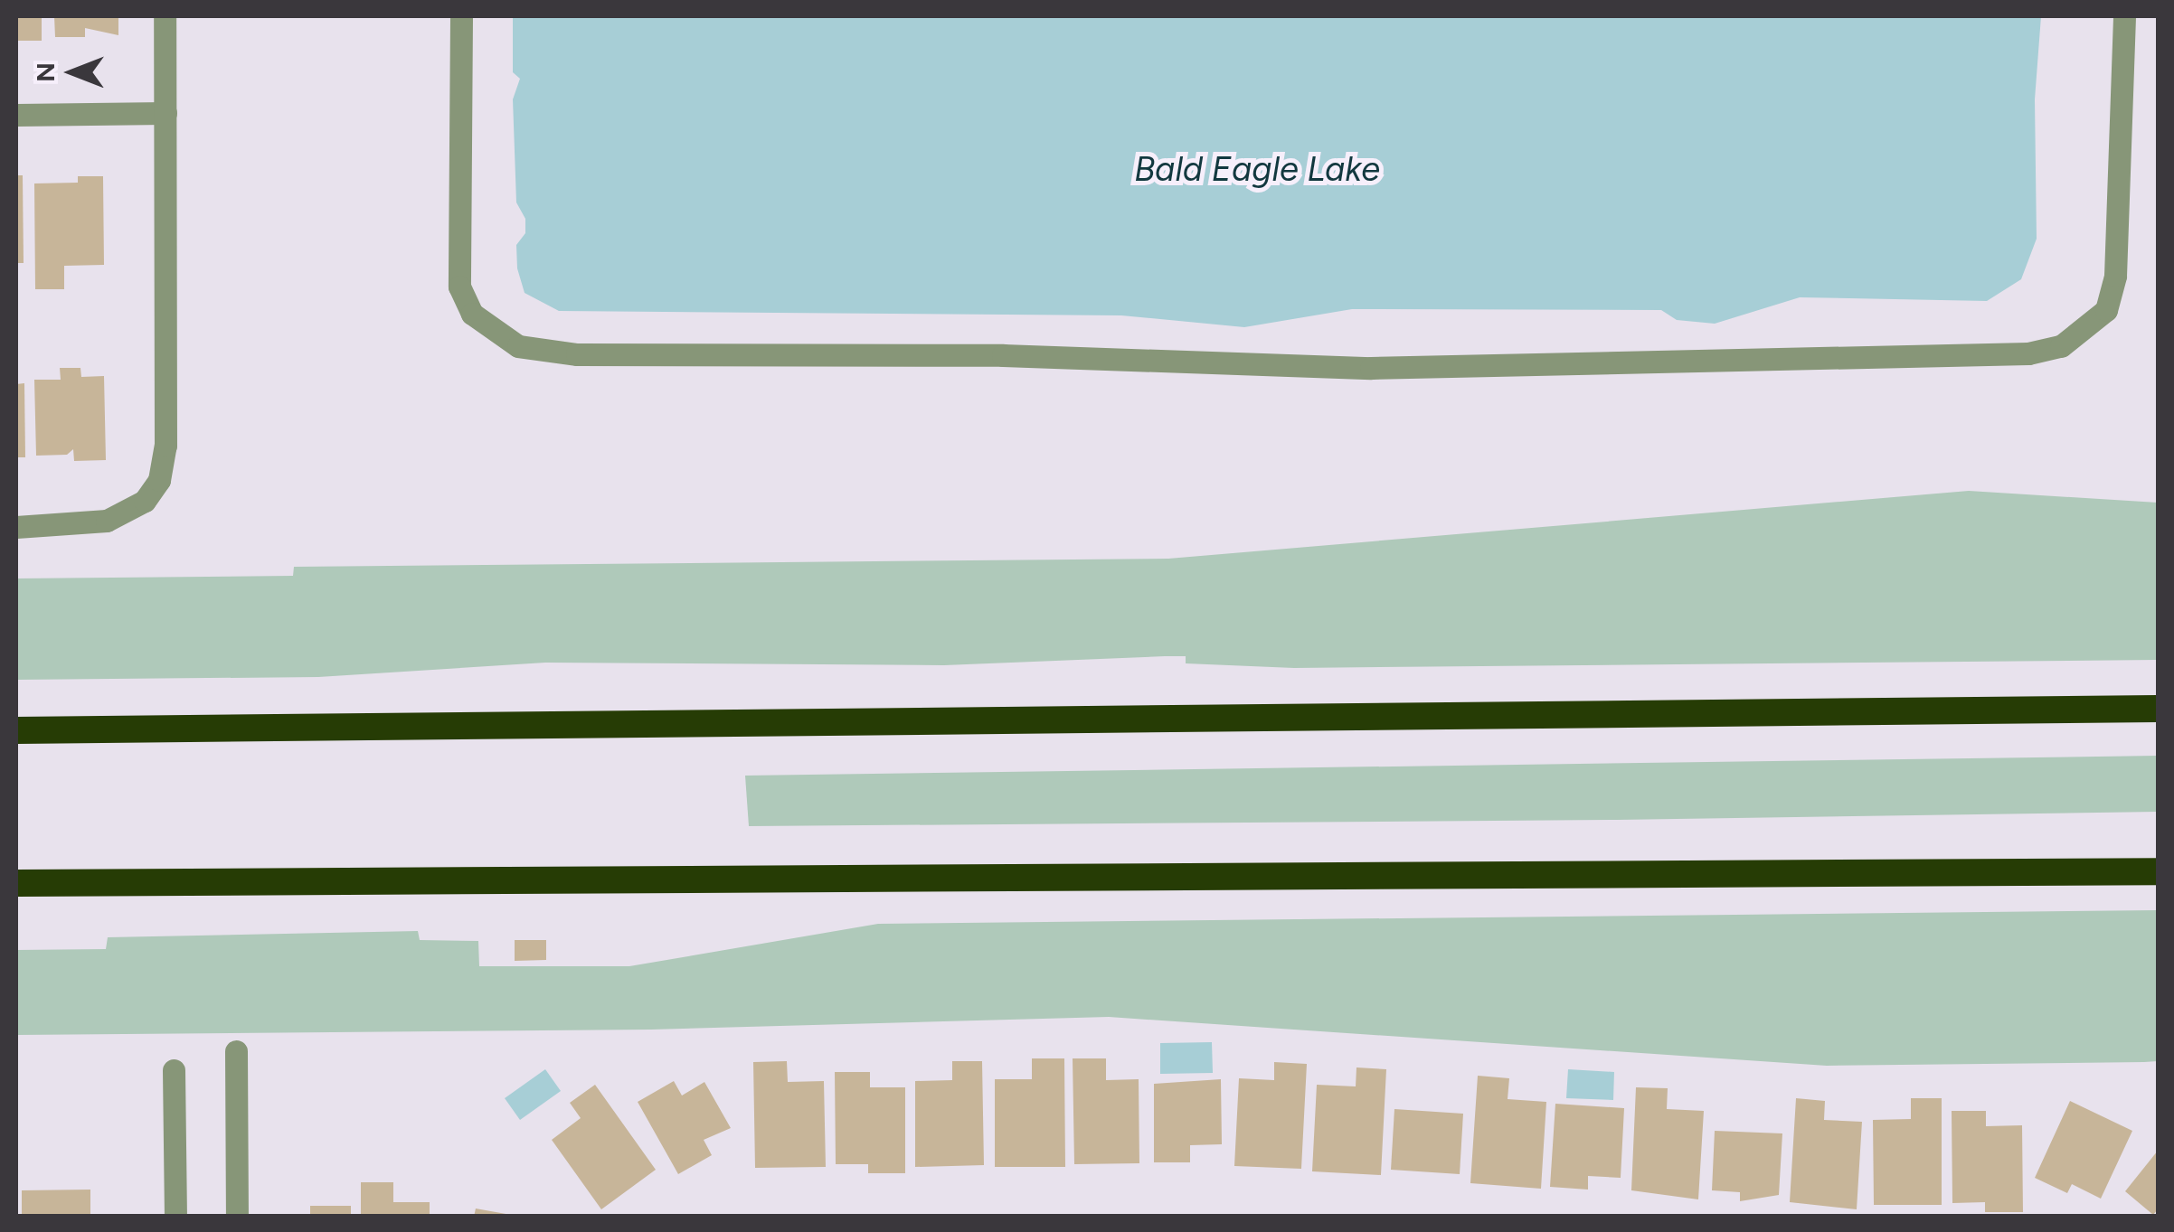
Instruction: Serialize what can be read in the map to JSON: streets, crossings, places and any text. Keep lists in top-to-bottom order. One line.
{"water":["Bald Eagle Lake"],"north":"left"}
